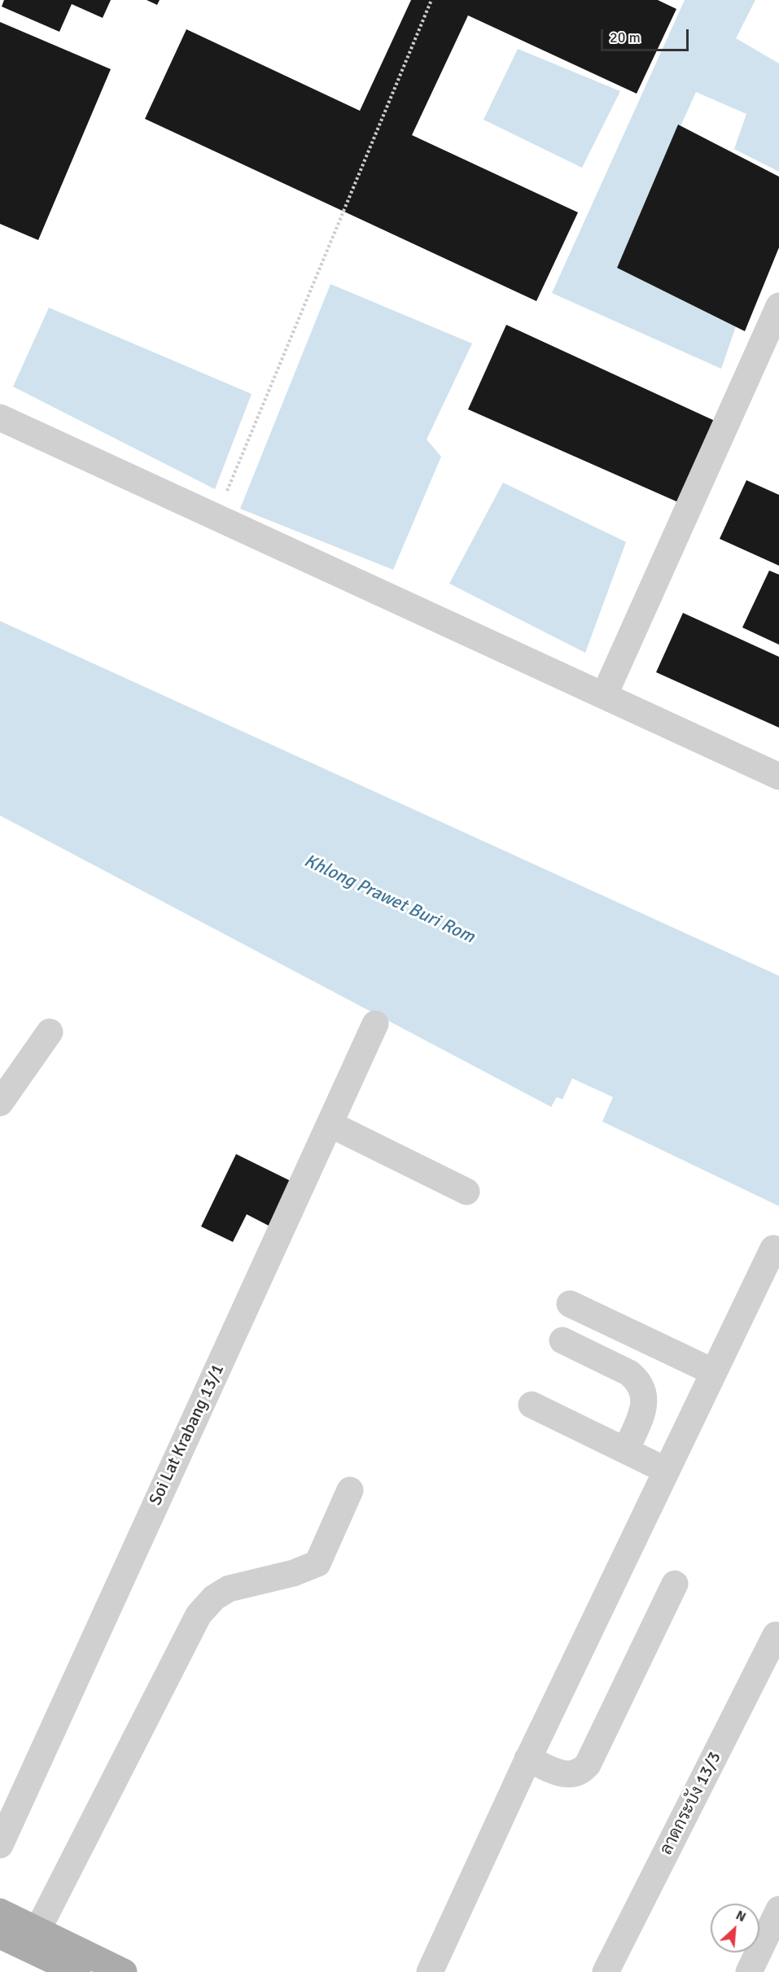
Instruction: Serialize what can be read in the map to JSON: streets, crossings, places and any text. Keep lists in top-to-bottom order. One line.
{"streets":{"street":["Soi Lat Krabang 13/1","ลาดกระบัง 13/3"]},"water":["Khlong Prawet Buri Rom"],"scale_bar":"20 m","north":"top right"}
